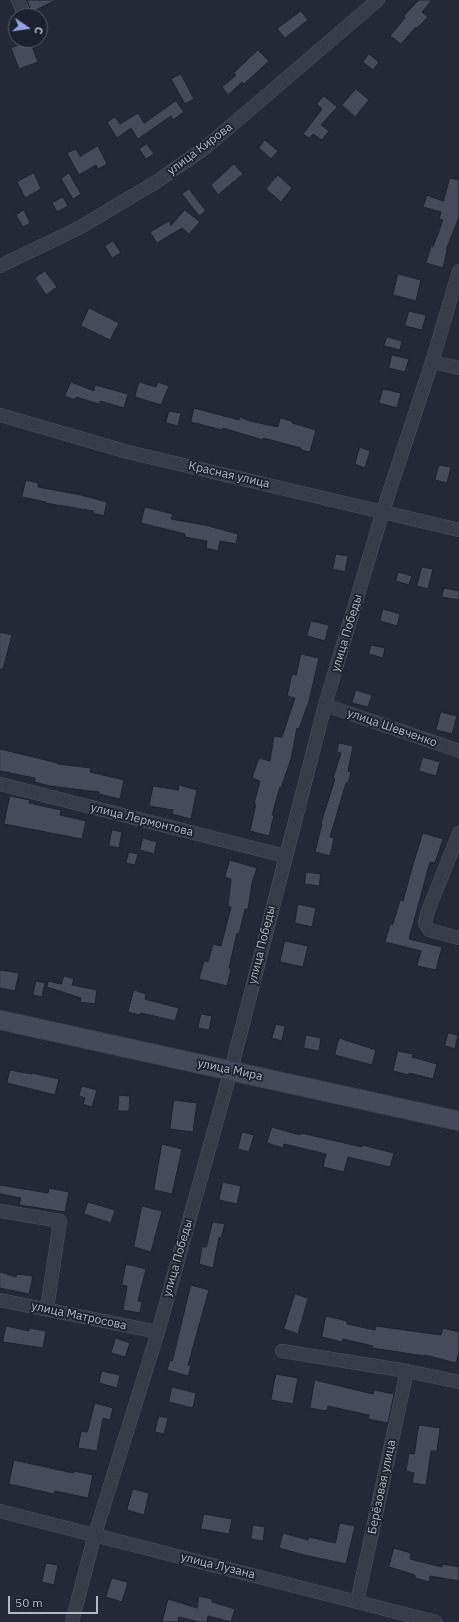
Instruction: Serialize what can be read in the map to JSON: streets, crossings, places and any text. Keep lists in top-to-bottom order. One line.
{"streets":{"main road":["улица Мира"],"street":["улица Кирова","Красная улица","улица Победы","улица Шевченко","улица Лермонтова","улица Матросова","Берёзовая улица","улица Лузана"]},"crossings":[["Красная улица","улица Победы"],["улица Победы","улица Шевченко"],["улица Победы","улица Лермонтова"],["улица Победы","улица Мира"],["улица Победы","улица Матросова"],["улица Победы","улица Лузана"],["Берёзовая улица","улица Лузана"]],"scale_bar":"50 m","north":"right"}
